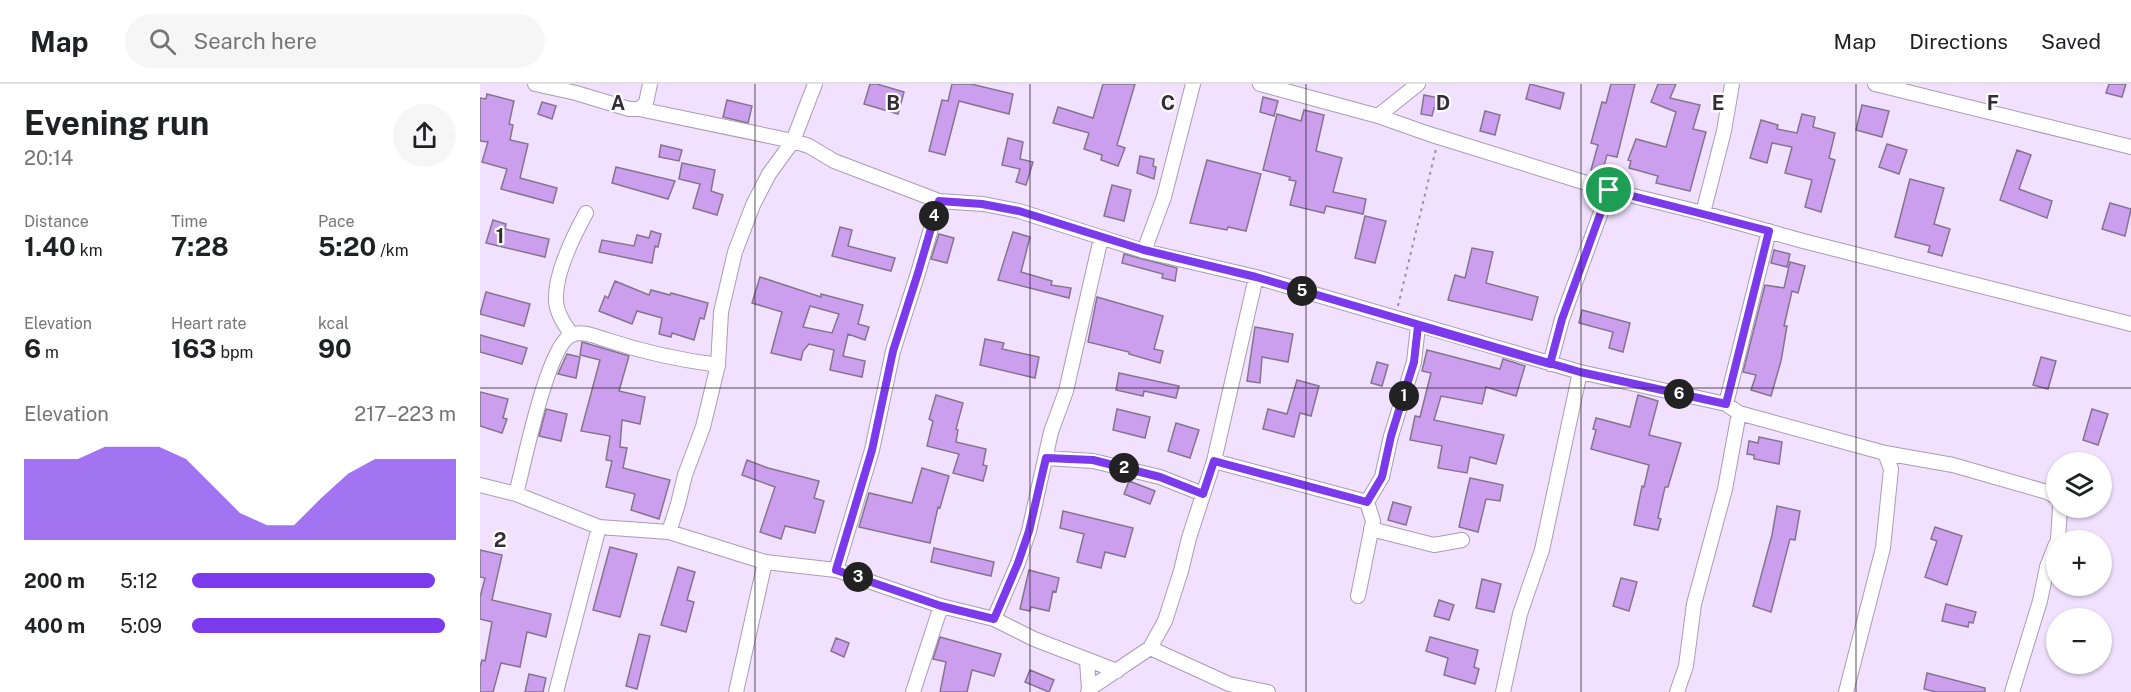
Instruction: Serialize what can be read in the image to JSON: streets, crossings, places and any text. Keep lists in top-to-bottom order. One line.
{"page":{"header":"Map","search":"Search here","nav":["Map","Directions","Saved"],"heading":["Evening run","20:14"],"stats":[["Distance","1.40 km"],["Time","7:28"],["Pace","5:20 /km"],["Elevation","6 m"],["Heart rate","163 bpm"],["kcal","90"]],"pins":["4","5","6","1","2","3"],"chart":["Elevation","217–223 m"],"map_buttons":["+","−"],"list":[{"name":"200 m","note":"5:12"},{"name":"400 m","note":"5:09"}]},"grid":{"columns":["A","B","C","D","E","F"],"rows":["1","2"]}}
